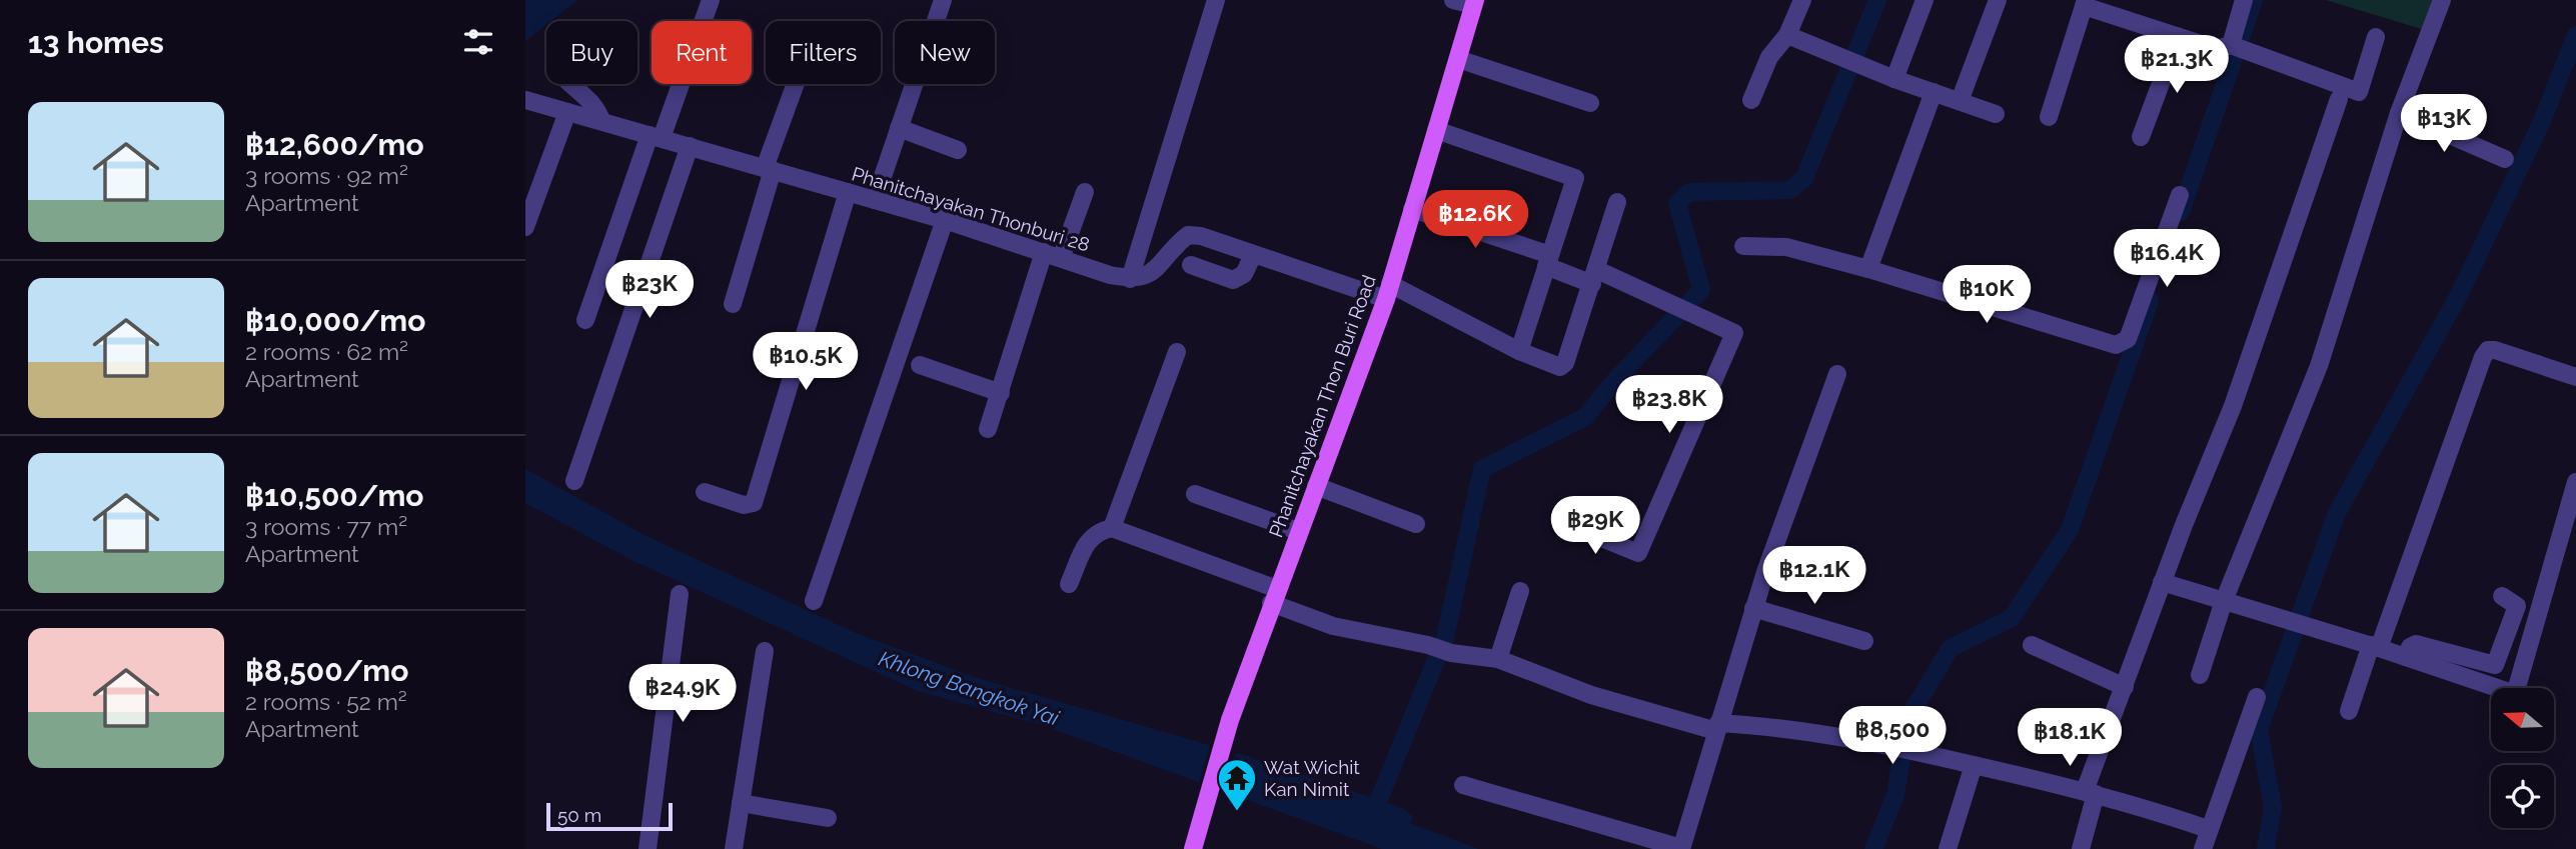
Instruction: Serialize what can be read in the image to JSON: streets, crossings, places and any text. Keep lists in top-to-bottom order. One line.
{"streets":{"main road":["Phanitchayakan Thon Buri Road"],"street":["Phanitchayakan Thonburi 28"]},"water":["Khlong Bangkok Yai"],"places":{"temple":["Wat Wichit Kan Nimit"]},"scale_bar":"50 m","north":"left","page":{"heading":"13 homes","chip":["Buy","Rent","Filters","New"],"price":["฿21.3K","฿13K","฿12.6K","฿16.4K","฿23K","฿10K","฿10.5K","฿23.8K","฿29K","฿12.1K","฿24.9K","฿8,500","฿18.1K"],"list":[{"name":"฿12,600/mo","note":"3 rooms · 92 m² · Apartment"},{"name":"฿10,000/mo","note":"2 rooms · 62 m² · Apartment"},{"name":"฿10,500/mo","note":"3 rooms · 77 m² · Apartment"},{"name":"฿8,500/mo","note":"2 rooms · 52 m² · Apartment"}],"scale":"50 m"}}
